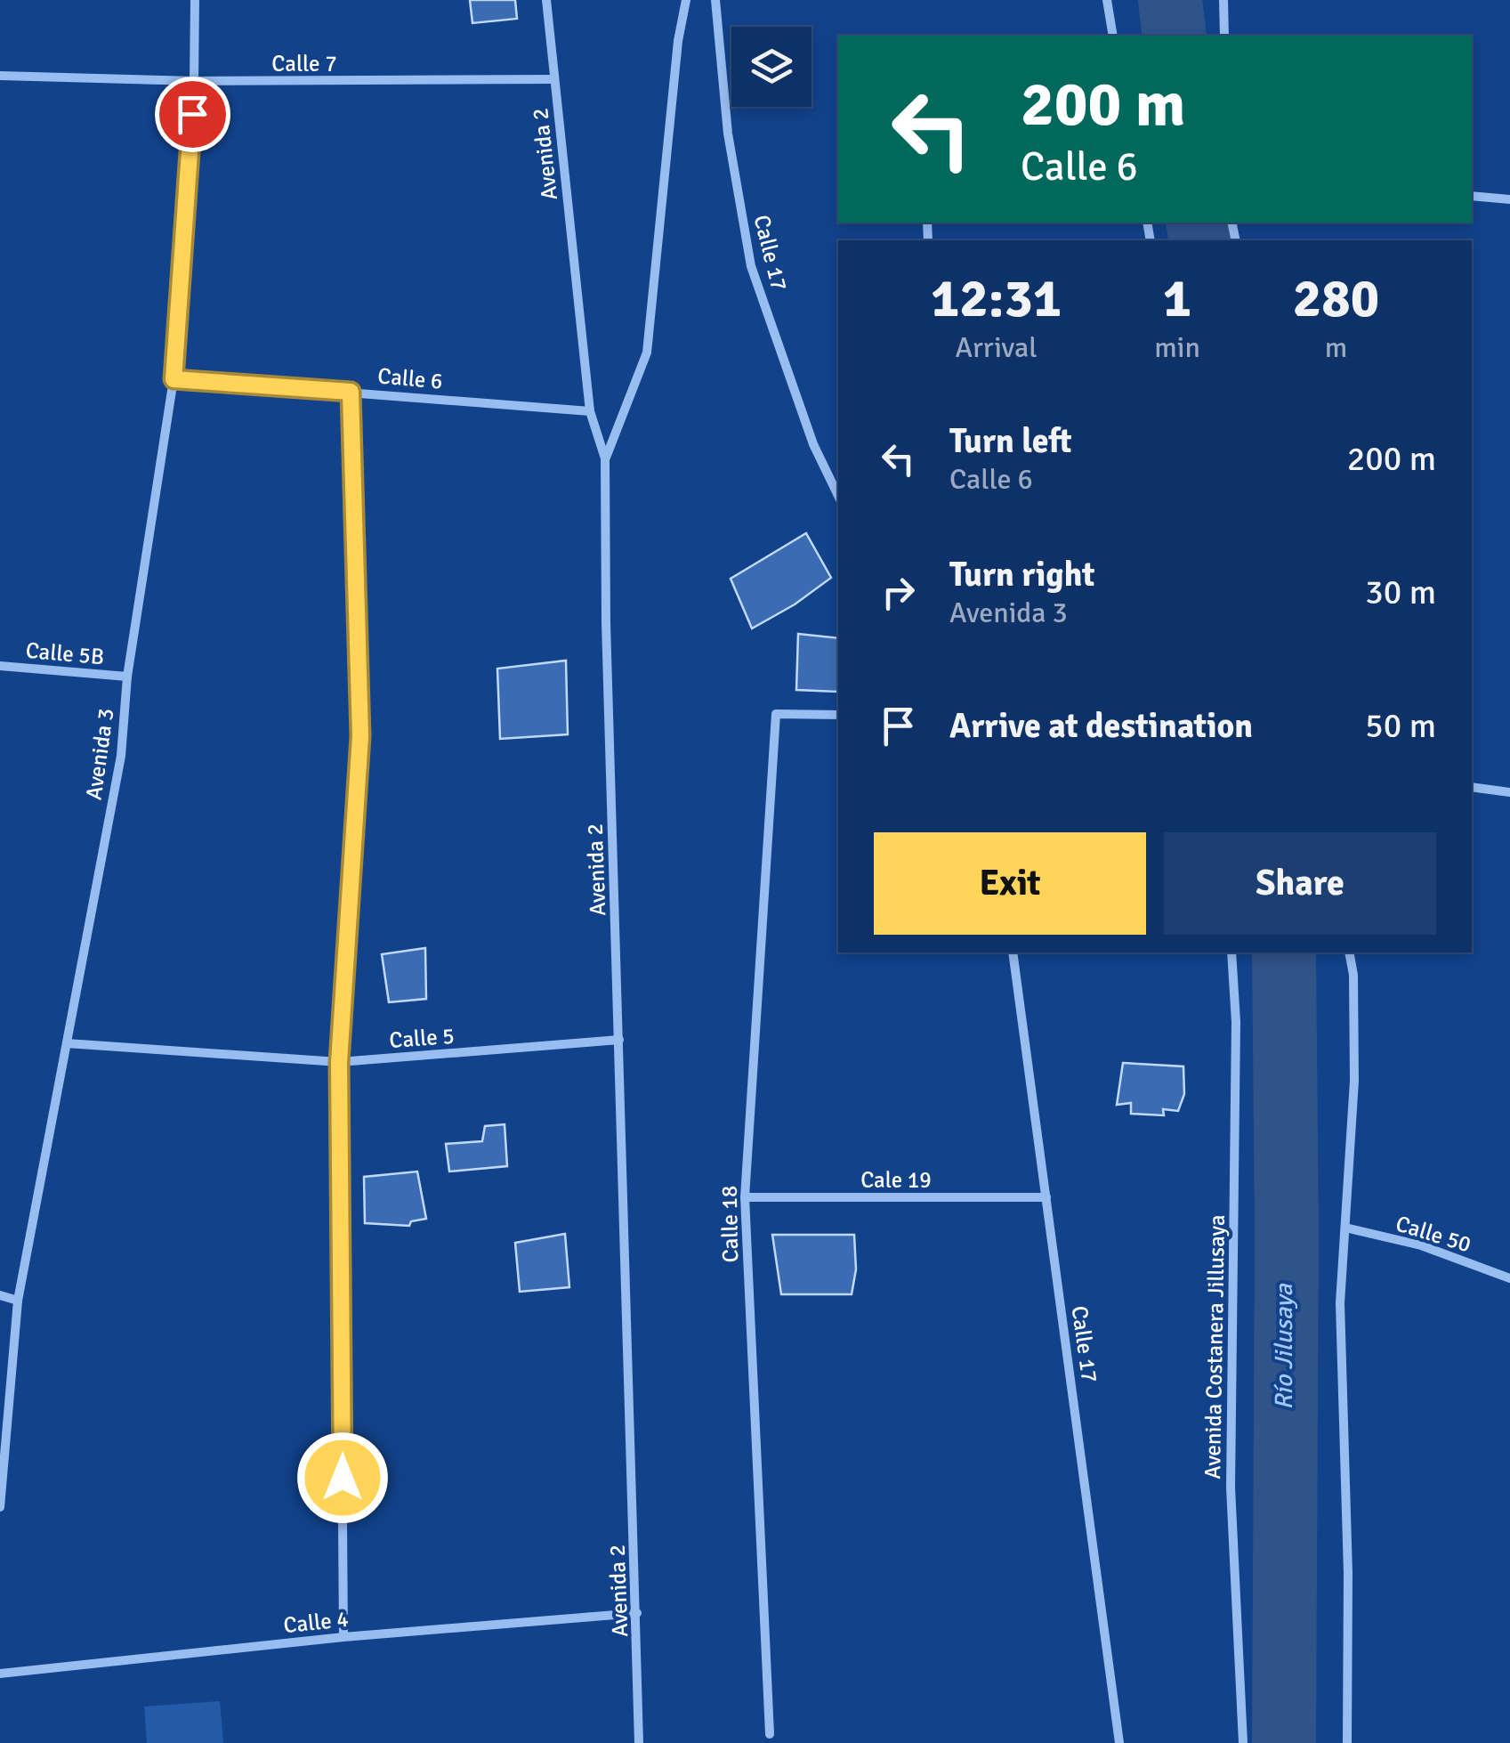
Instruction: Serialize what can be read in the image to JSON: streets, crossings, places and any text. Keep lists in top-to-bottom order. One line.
{"streets":{"street":["Calle 7","Avenida 2","Calle 17","Calle 6","Calle 5B","Avenida 3","Calle 5","Cale 19","Calle 18","Calle 50","Avenida Costanera Jillusaya","Calle 4"]},"crossings":[["Calle 7","Avenida 2"],["Calle 7","Avenida 3"],["Avenida 2","Calle 6"],["Avenida 2","Calle 5"],["Avenida 2","Calle 4"],["Calle 17","Cale 19"],["Calle 6","Avenida 3"],["Calle 5B","Avenida 3"],["Avenida 3","Calle 5"],["Cale 19","Calle 18"]],"water":["Río Jilusaya"],"page":{"turn":["200 m","Calle 6"],"eta":["12:31","Arrival","1","min","280","m"],"list":[{"name":"Turn left","note":"Calle 6","value":"200 m"},{"name":"Turn right","note":"Avenida 3","value":"30 m"},{"name":"Arrive at destination","value":"50 m"}],"buttons":["Exit","Share"]}}
